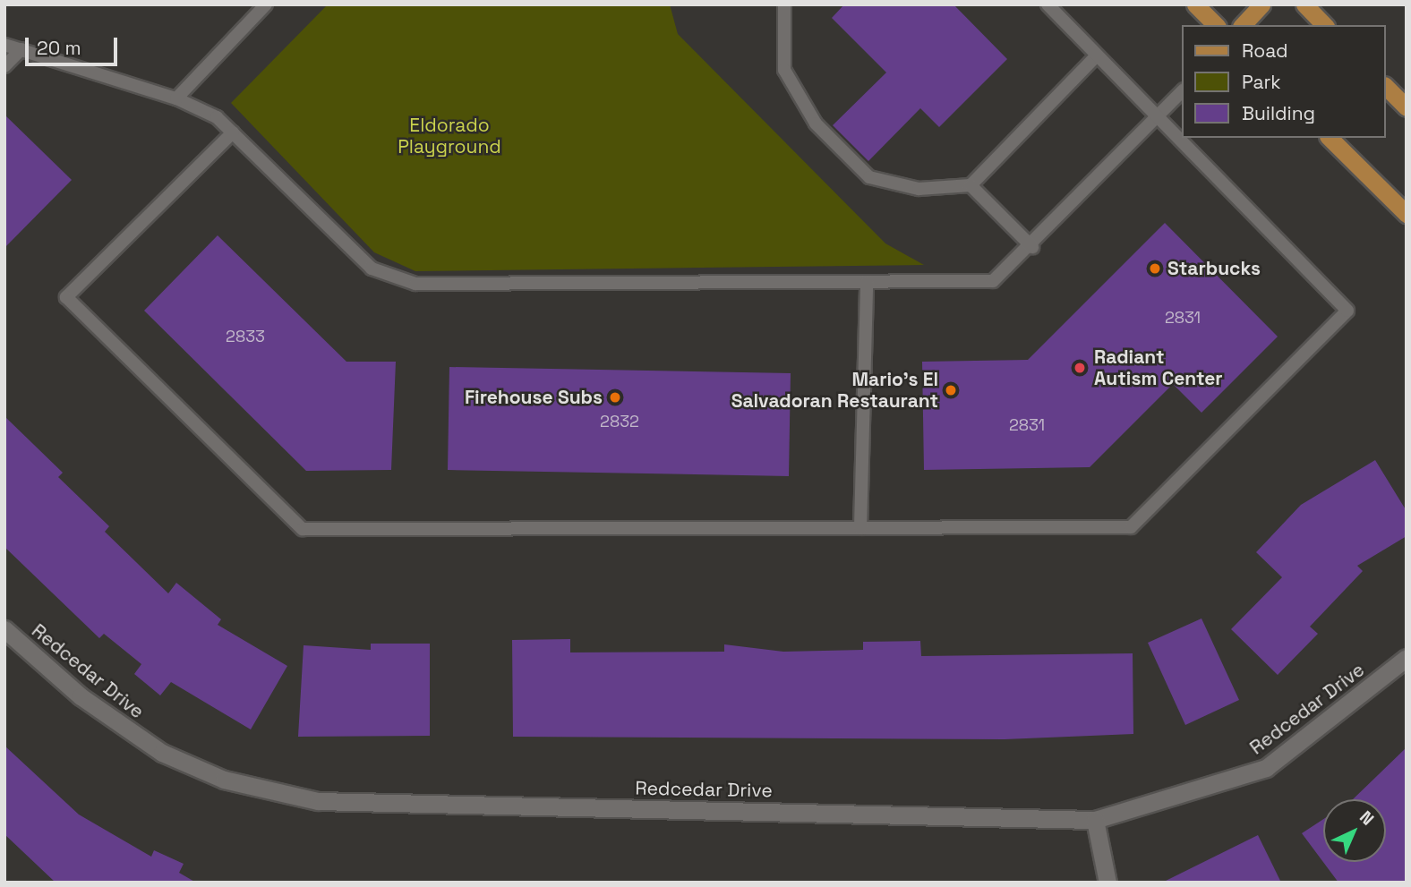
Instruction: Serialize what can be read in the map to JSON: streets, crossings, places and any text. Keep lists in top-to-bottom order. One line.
{"streets":{"street":["Redcedar Drive"]},"parks":["Eldorado Playground"],"places":["Starbucks","Radiant Autism Center","Mario’s El Salvadoran Restaurant","Firehouse Subs"],"house_numbers":["2831","2833","2832","2831"],"legend":["Road","Park","Building"],"scale_bar":"20 m","north":"top right"}
